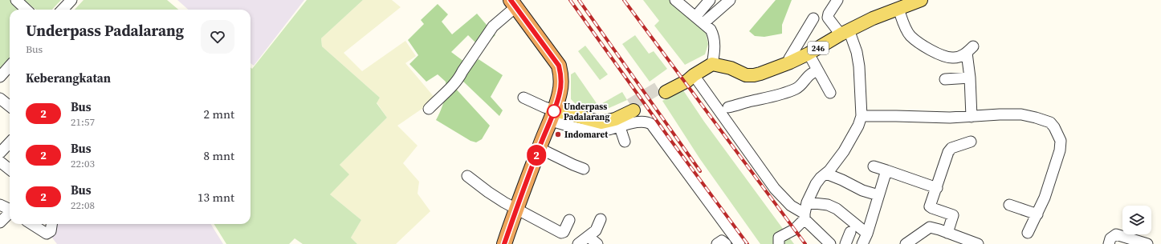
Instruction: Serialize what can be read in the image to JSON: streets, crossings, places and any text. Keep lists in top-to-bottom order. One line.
{"streets":{"main road":["246"]},"places":["Underpass Padalarang","Indomaret"],"lines":["bus line 2"],"page":{"on_map":"2","heading":[["Underpass Padalarang","Bus"],"Keberangkatan"],"list":[{"mark":"2","name":"Bus","note":"21:57","value":"2 mnt"},{"mark":"2","name":"Bus","note":"22:03","value":"8 mnt"},{"mark":"2","name":"Bus","note":"22:08","value":"13 mnt"}]}}
